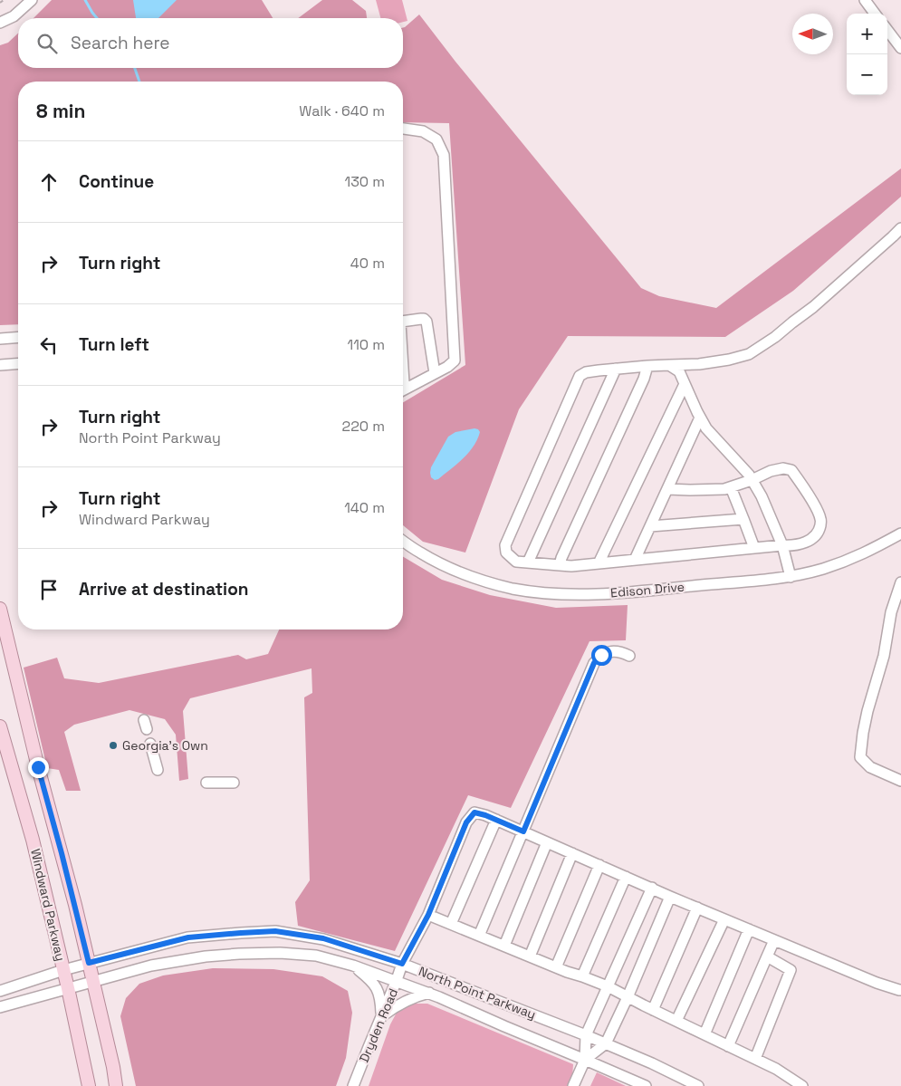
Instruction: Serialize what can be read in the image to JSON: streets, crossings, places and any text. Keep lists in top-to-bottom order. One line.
{"streets":{"main road":["Windward Parkway"],"street":["Edison Drive","North Point Parkway","Dryden Road"]},"crossings":[["Windward Parkway","North Point Parkway"],["North Point Parkway","Dryden Road"]],"places":["Georgia's Own"],"north":"left","page":{"map_buttons":["+","−"],"search":"Search here","heading":["8 min","Walk · 640 m"],"list":[["Continue","130 m"],["Turn right","40 m"],["Turn left","110 m"],["Turn right","North Point Parkway","220 m"],["Turn right","Windward Parkway","140 m"],"Arrive at destination"]}}
